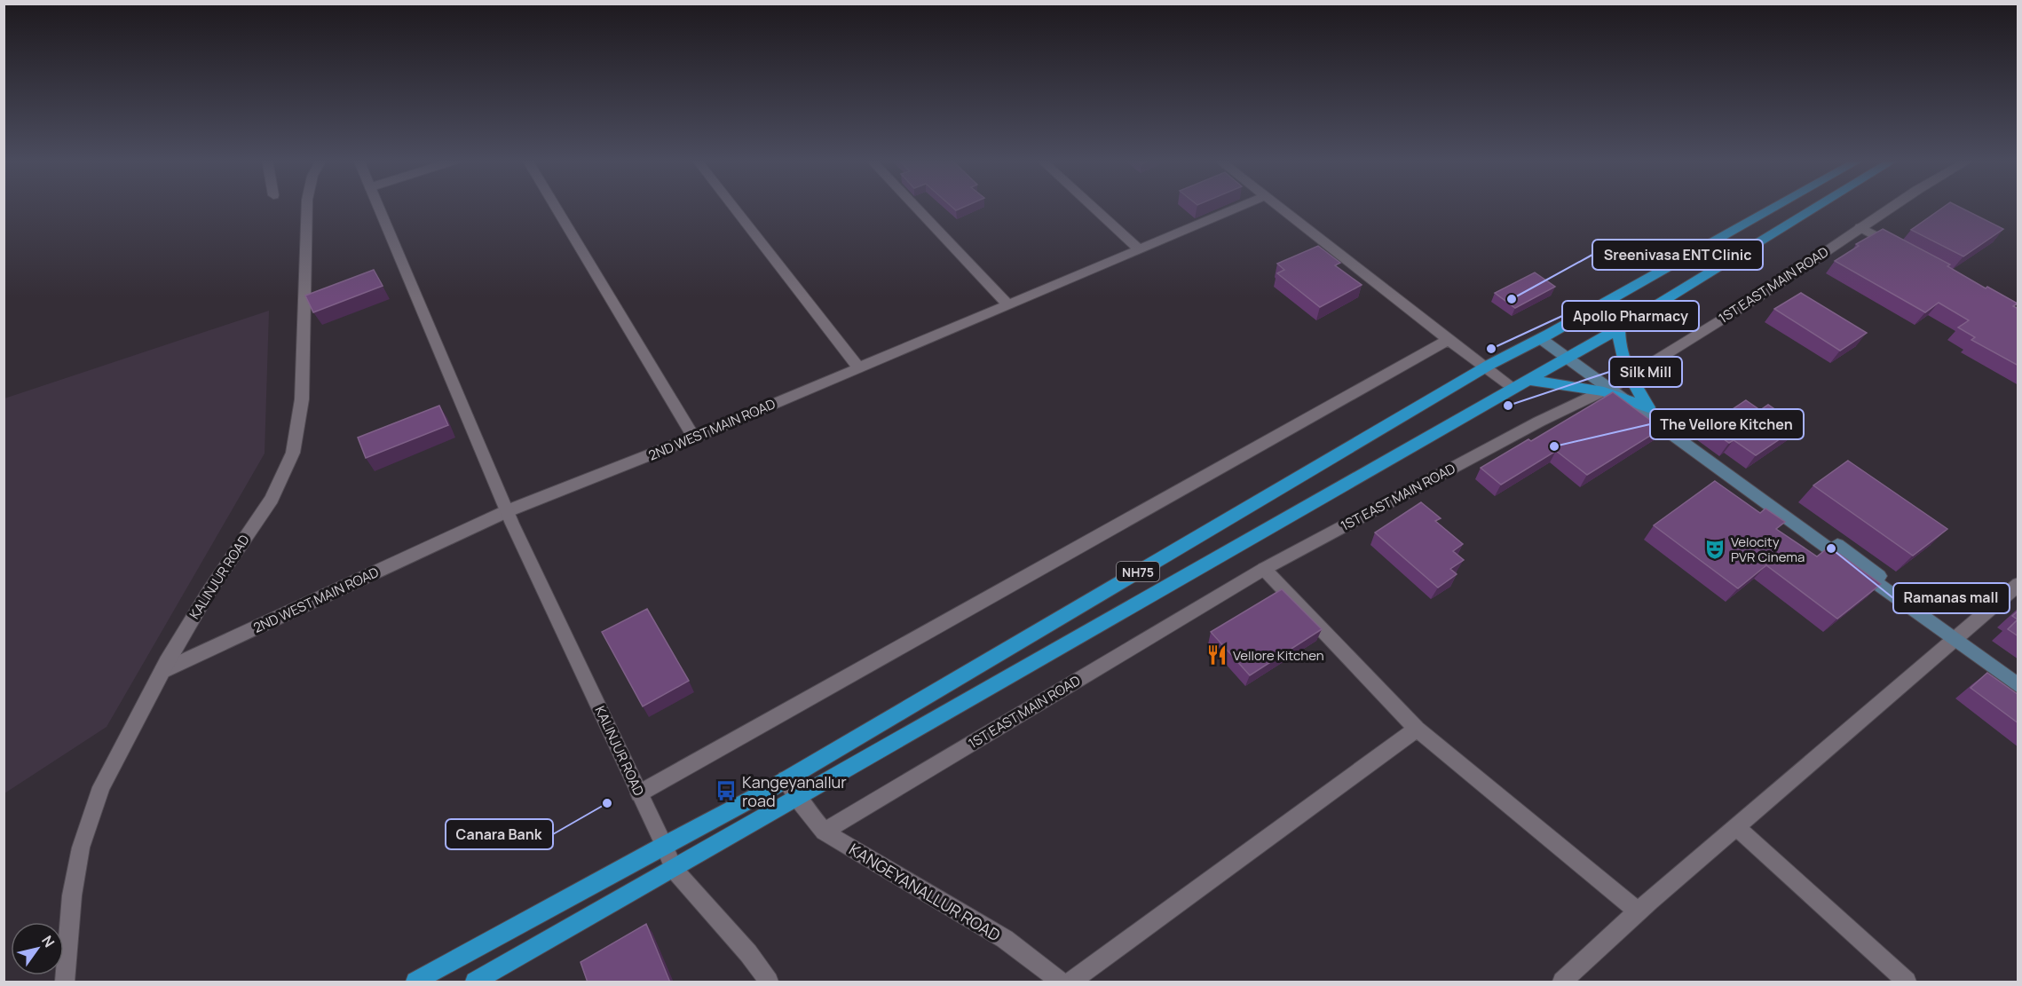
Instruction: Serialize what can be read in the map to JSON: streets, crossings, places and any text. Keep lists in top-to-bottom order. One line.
{"streets":{"highway":["NH75"],"street":["1ST EAST MAIN ROAD","2ND WEST MAIN ROAD","KALINJUR ROAD","KANGEYANALLUR ROAD"]},"crossings":[["1ST EAST MAIN ROAD","KANGEYANALLUR ROAD"],["2ND WEST MAIN ROAD","KALINJUR ROAD"],["NH75","KALINJUR ROAD"],["NH75","KANGEYANALLUR ROAD"]],"places":{"other":["Sreenivasa ENT Clinic","Apollo Pharmacy","Silk Mill","The Vellore Kitchen","Ramanas mall","Canara Bank"],"theatre":["Velocity PVR Cinema"],"restaurant":["Vellore Kitchen"],"bus stop":["Kangeyanallur road"]},"north":"top right"}
